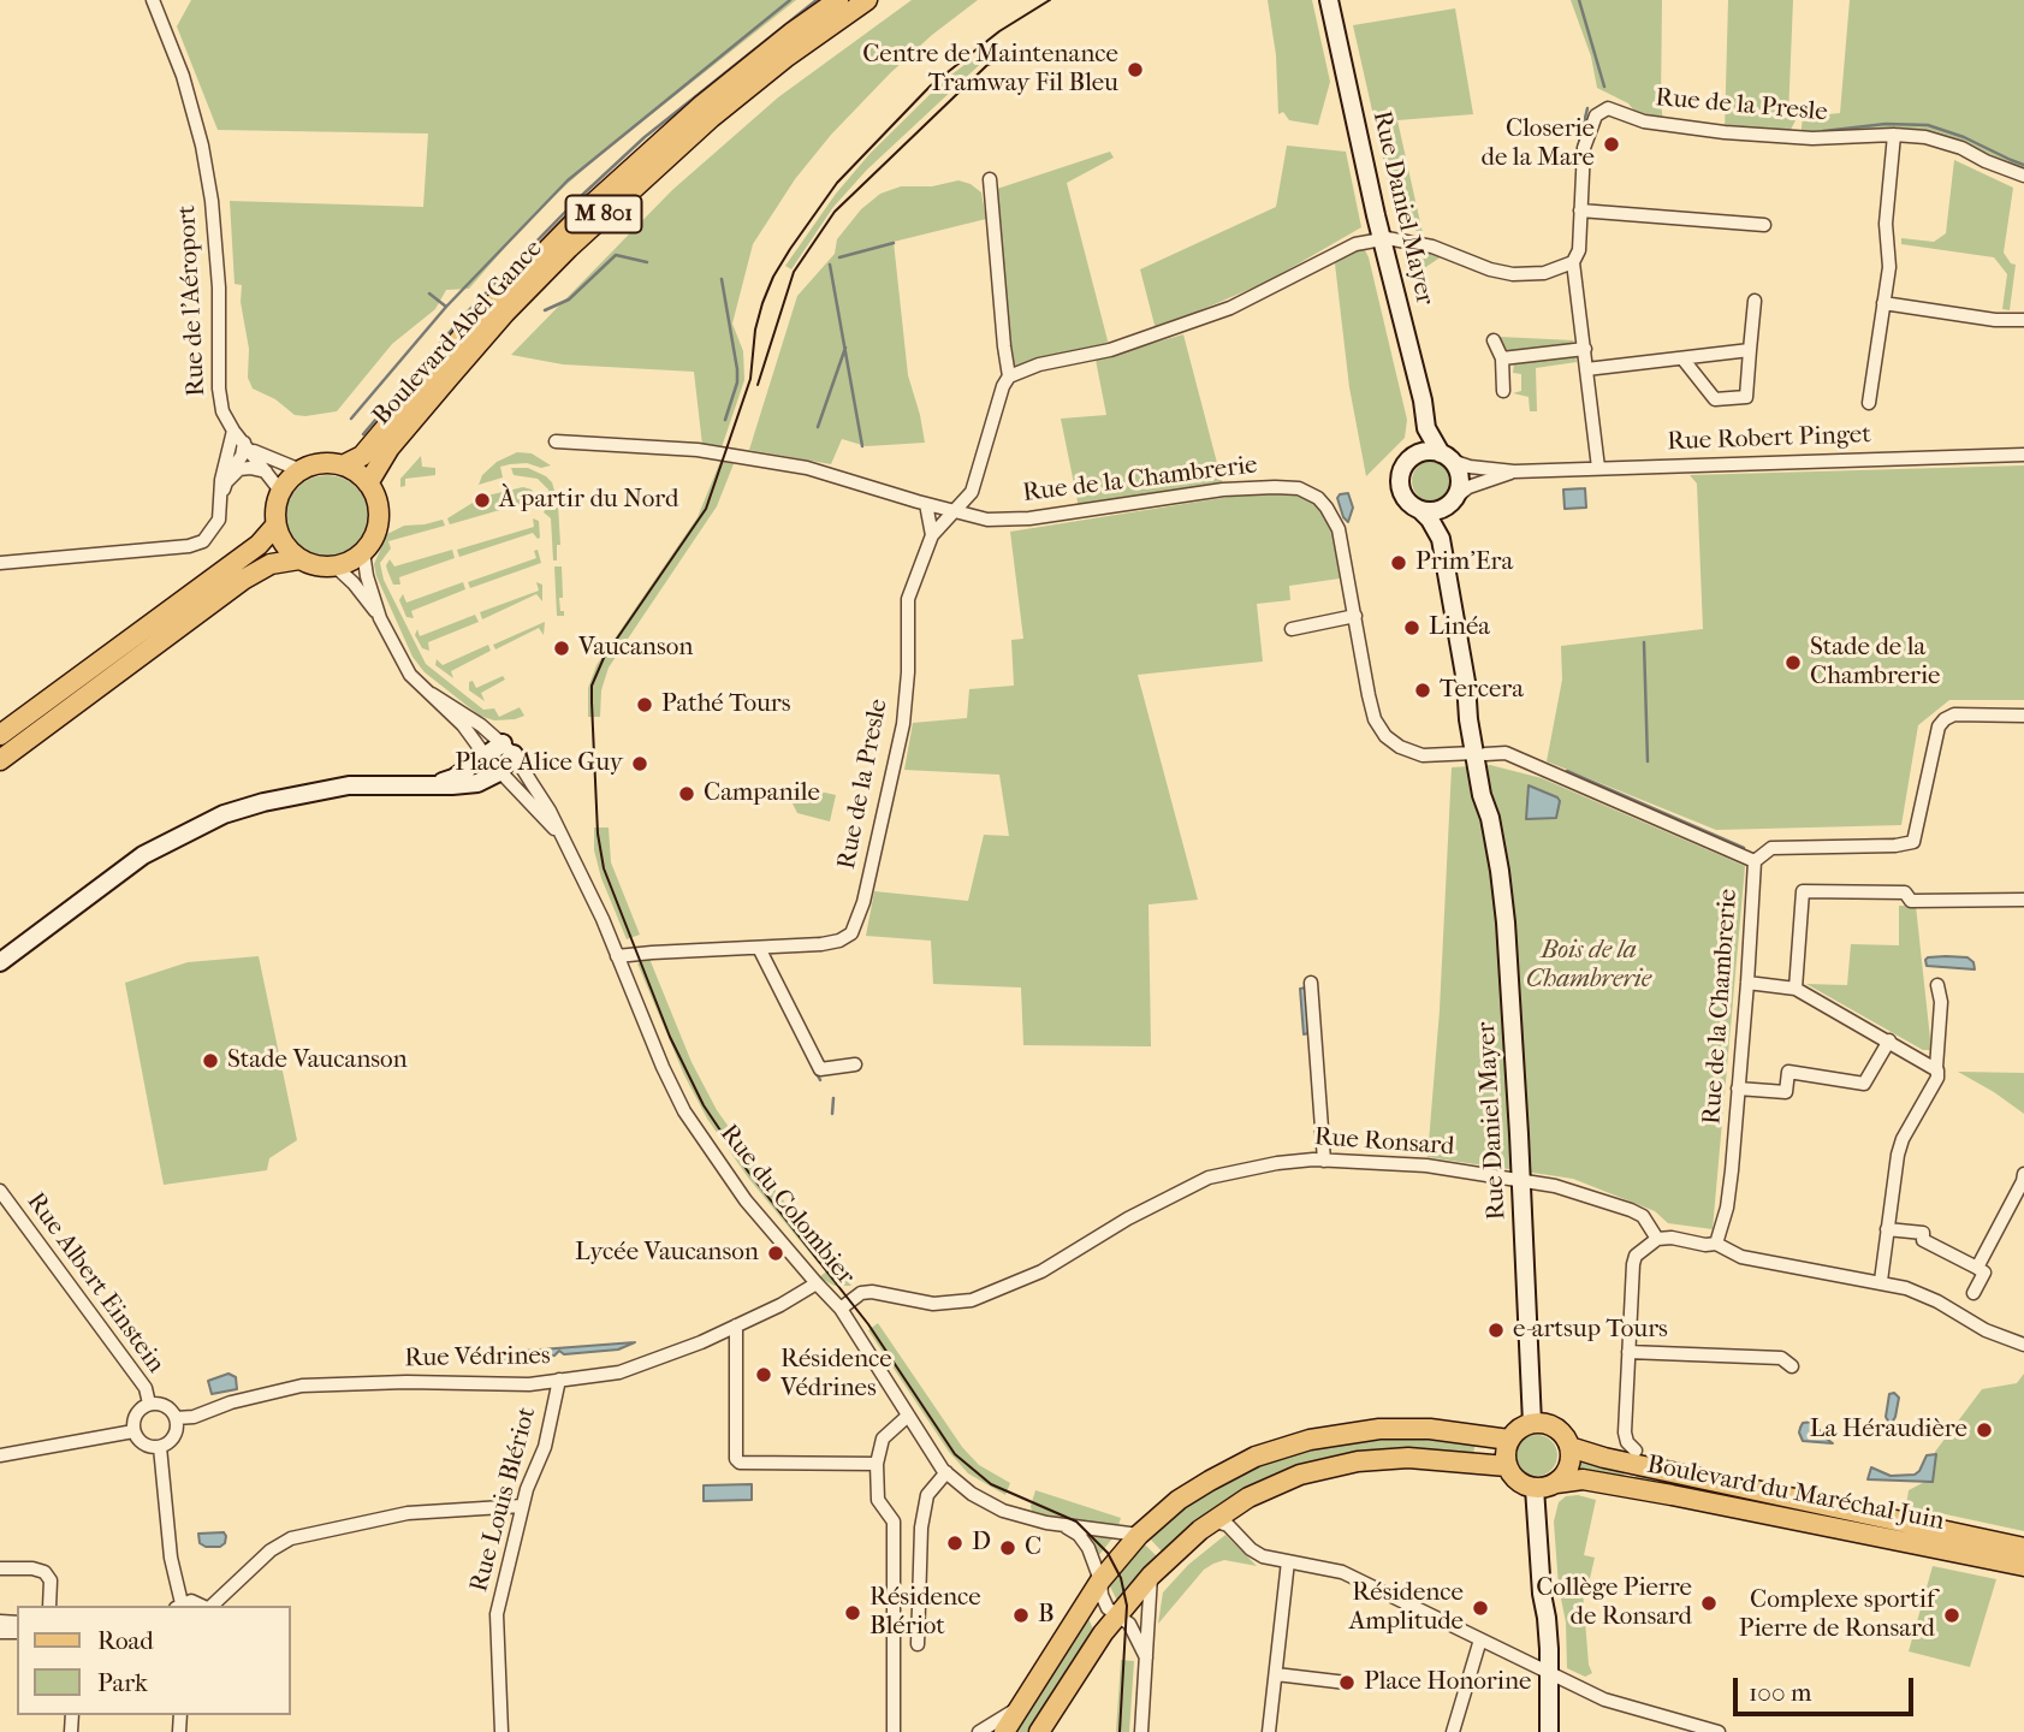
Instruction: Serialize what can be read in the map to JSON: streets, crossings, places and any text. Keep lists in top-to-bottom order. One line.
{"streets":{"main road":["Rue Daniel Mayer","M 801","Boulevard Abel Gance","Boulevard du Maréchal Juin"],"street":["Rue de la Presle","Rue de l'Aéroport","Rue Robert Pinget","Rue de la Chambrerie","Rue Ronsard","Rue du Colombier","Rue Albert Einstein","Rue Védrines","Rue Louis Blériot"]},"crossings":[["Rue de la Presle","Rue Robert Pinget"],["Rue de la Presle","Rue de la Chambrerie"],["Rue de la Presle","Rue du Colombier"],["Rue Daniel Mayer","Rue Robert Pinget"],["Rue Daniel Mayer","Rue de la Chambrerie"],["Rue Daniel Mayer","Rue Ronsard"],["Rue Daniel Mayer","Boulevard du Maréchal Juin"],["Rue de l'Aéroport","Boulevard Abel Gance"],["Rue de l'Aéroport","Rue du Colombier"],["Boulevard Abel Gance","Rue du Colombier"],["Rue Ronsard","Rue du Colombier"],["Rue du Colombier","Rue Védrines"],["Rue Albert Einstein","Rue Védrines"],["Rue Védrines","Rue Louis Blériot"]],"parks":["Bois de la Chambrerie"],"places":["Centre de Maintenance Tramway Fil Bleu","Closerie de la Mare","À partir du Nord","Prim'Era","Linéa","Vaucanson","Stade de la Chambrerie","Tercera","Pathé Tours","Place Alice Guy","Campanile","Stade Vaucanson","Lycée Vaucanson","e-artsup Tours","Résidence Védrines","La Héraudière","D","C","Collège Pierre de Ronsard","Résidence Amplitude","Résidence Blériot","B","Complexe sportif Pierre de Ronsard","Place Honorine"],"legend":["Road","Park"],"scale_bar":"100 m"}
